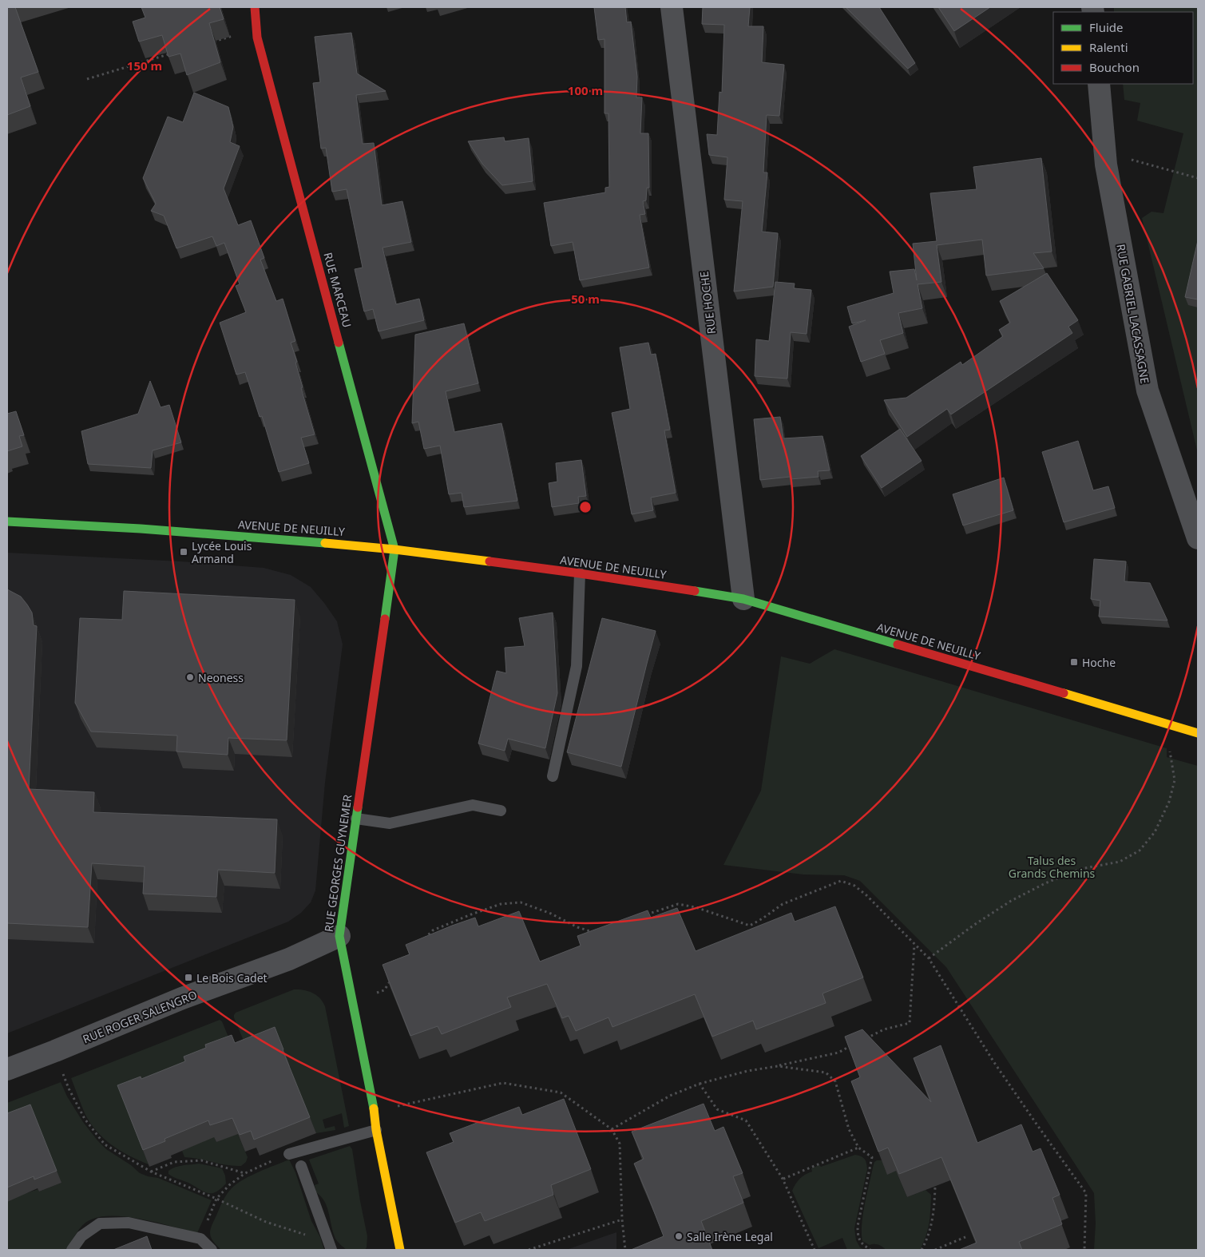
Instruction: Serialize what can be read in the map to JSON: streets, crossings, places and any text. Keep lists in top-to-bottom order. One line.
{"streets":{"street":["RUE MARCEAU","RUE HOCHE","RUE GABRIEL LACASSAGNE","AVENUE DE NEUILLY","RUE GEORGES GUYNEMER","RUE ROGER SALENGRO"]},"crossings":[["RUE MARCEAU","AVENUE DE NEUILLY"],["RUE MARCEAU","RUE GEORGES GUYNEMER"],["RUE HOCHE","AVENUE DE NEUILLY"],["AVENUE DE NEUILLY","RUE GEORGES GUYNEMER"],["RUE GEORGES GUYNEMER","RUE ROGER SALENGRO"]],"parks":["Talus des Grands Chemins"],"places":{"transit":["Lycée Louis Armand","Hoche","Le Bois Cadet"],"other":["Neoness","Salle Irène Legal"]},"legend":["Fluide","Ralenti","Bouchon"],"rings":["150 m","100 m","50 m"]}
